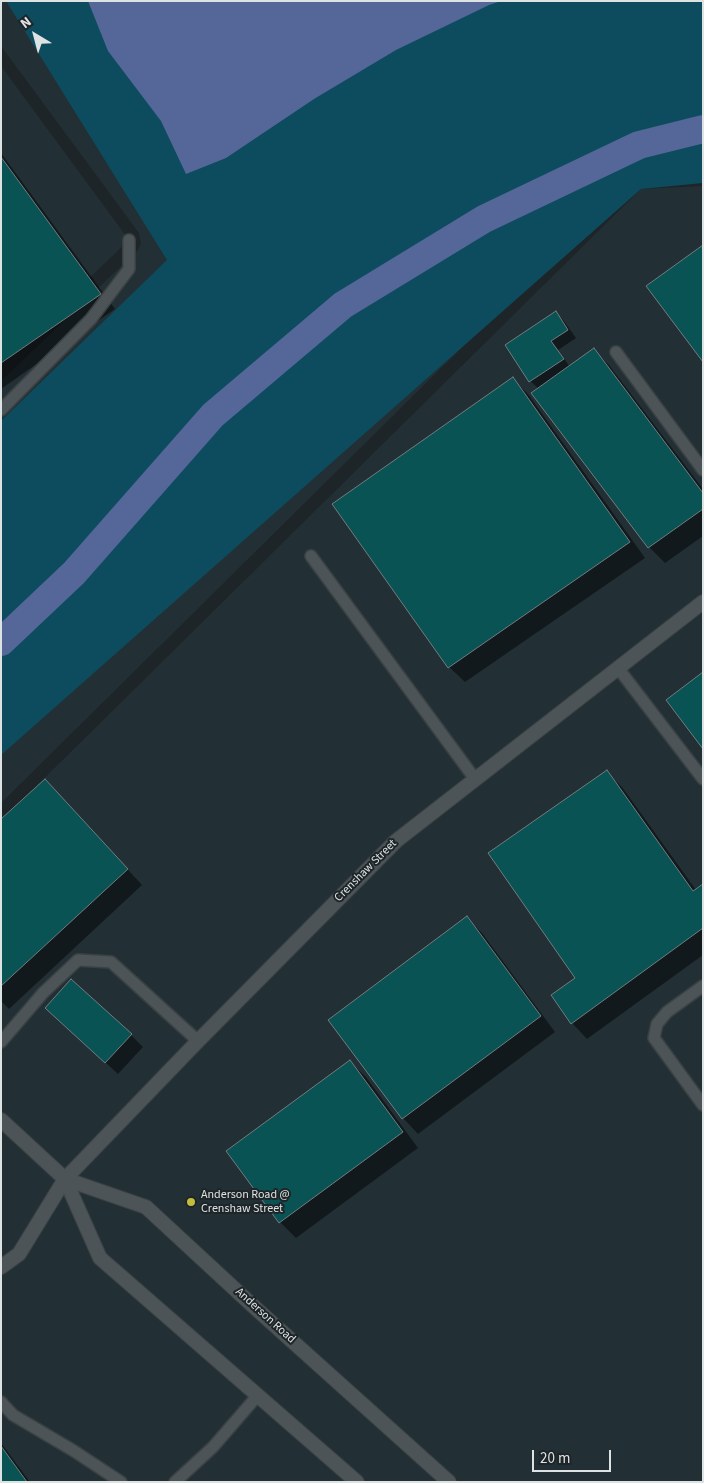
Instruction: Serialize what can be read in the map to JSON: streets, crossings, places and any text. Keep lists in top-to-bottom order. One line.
{"streets":{"main road":["Crenshaw Street","Anderson Road"]},"crossings":[["Crenshaw Street","Anderson Road"]],"places":["Anderson Road @ Crenshaw Street"],"scale_bar":"20 m","north":"top left"}
